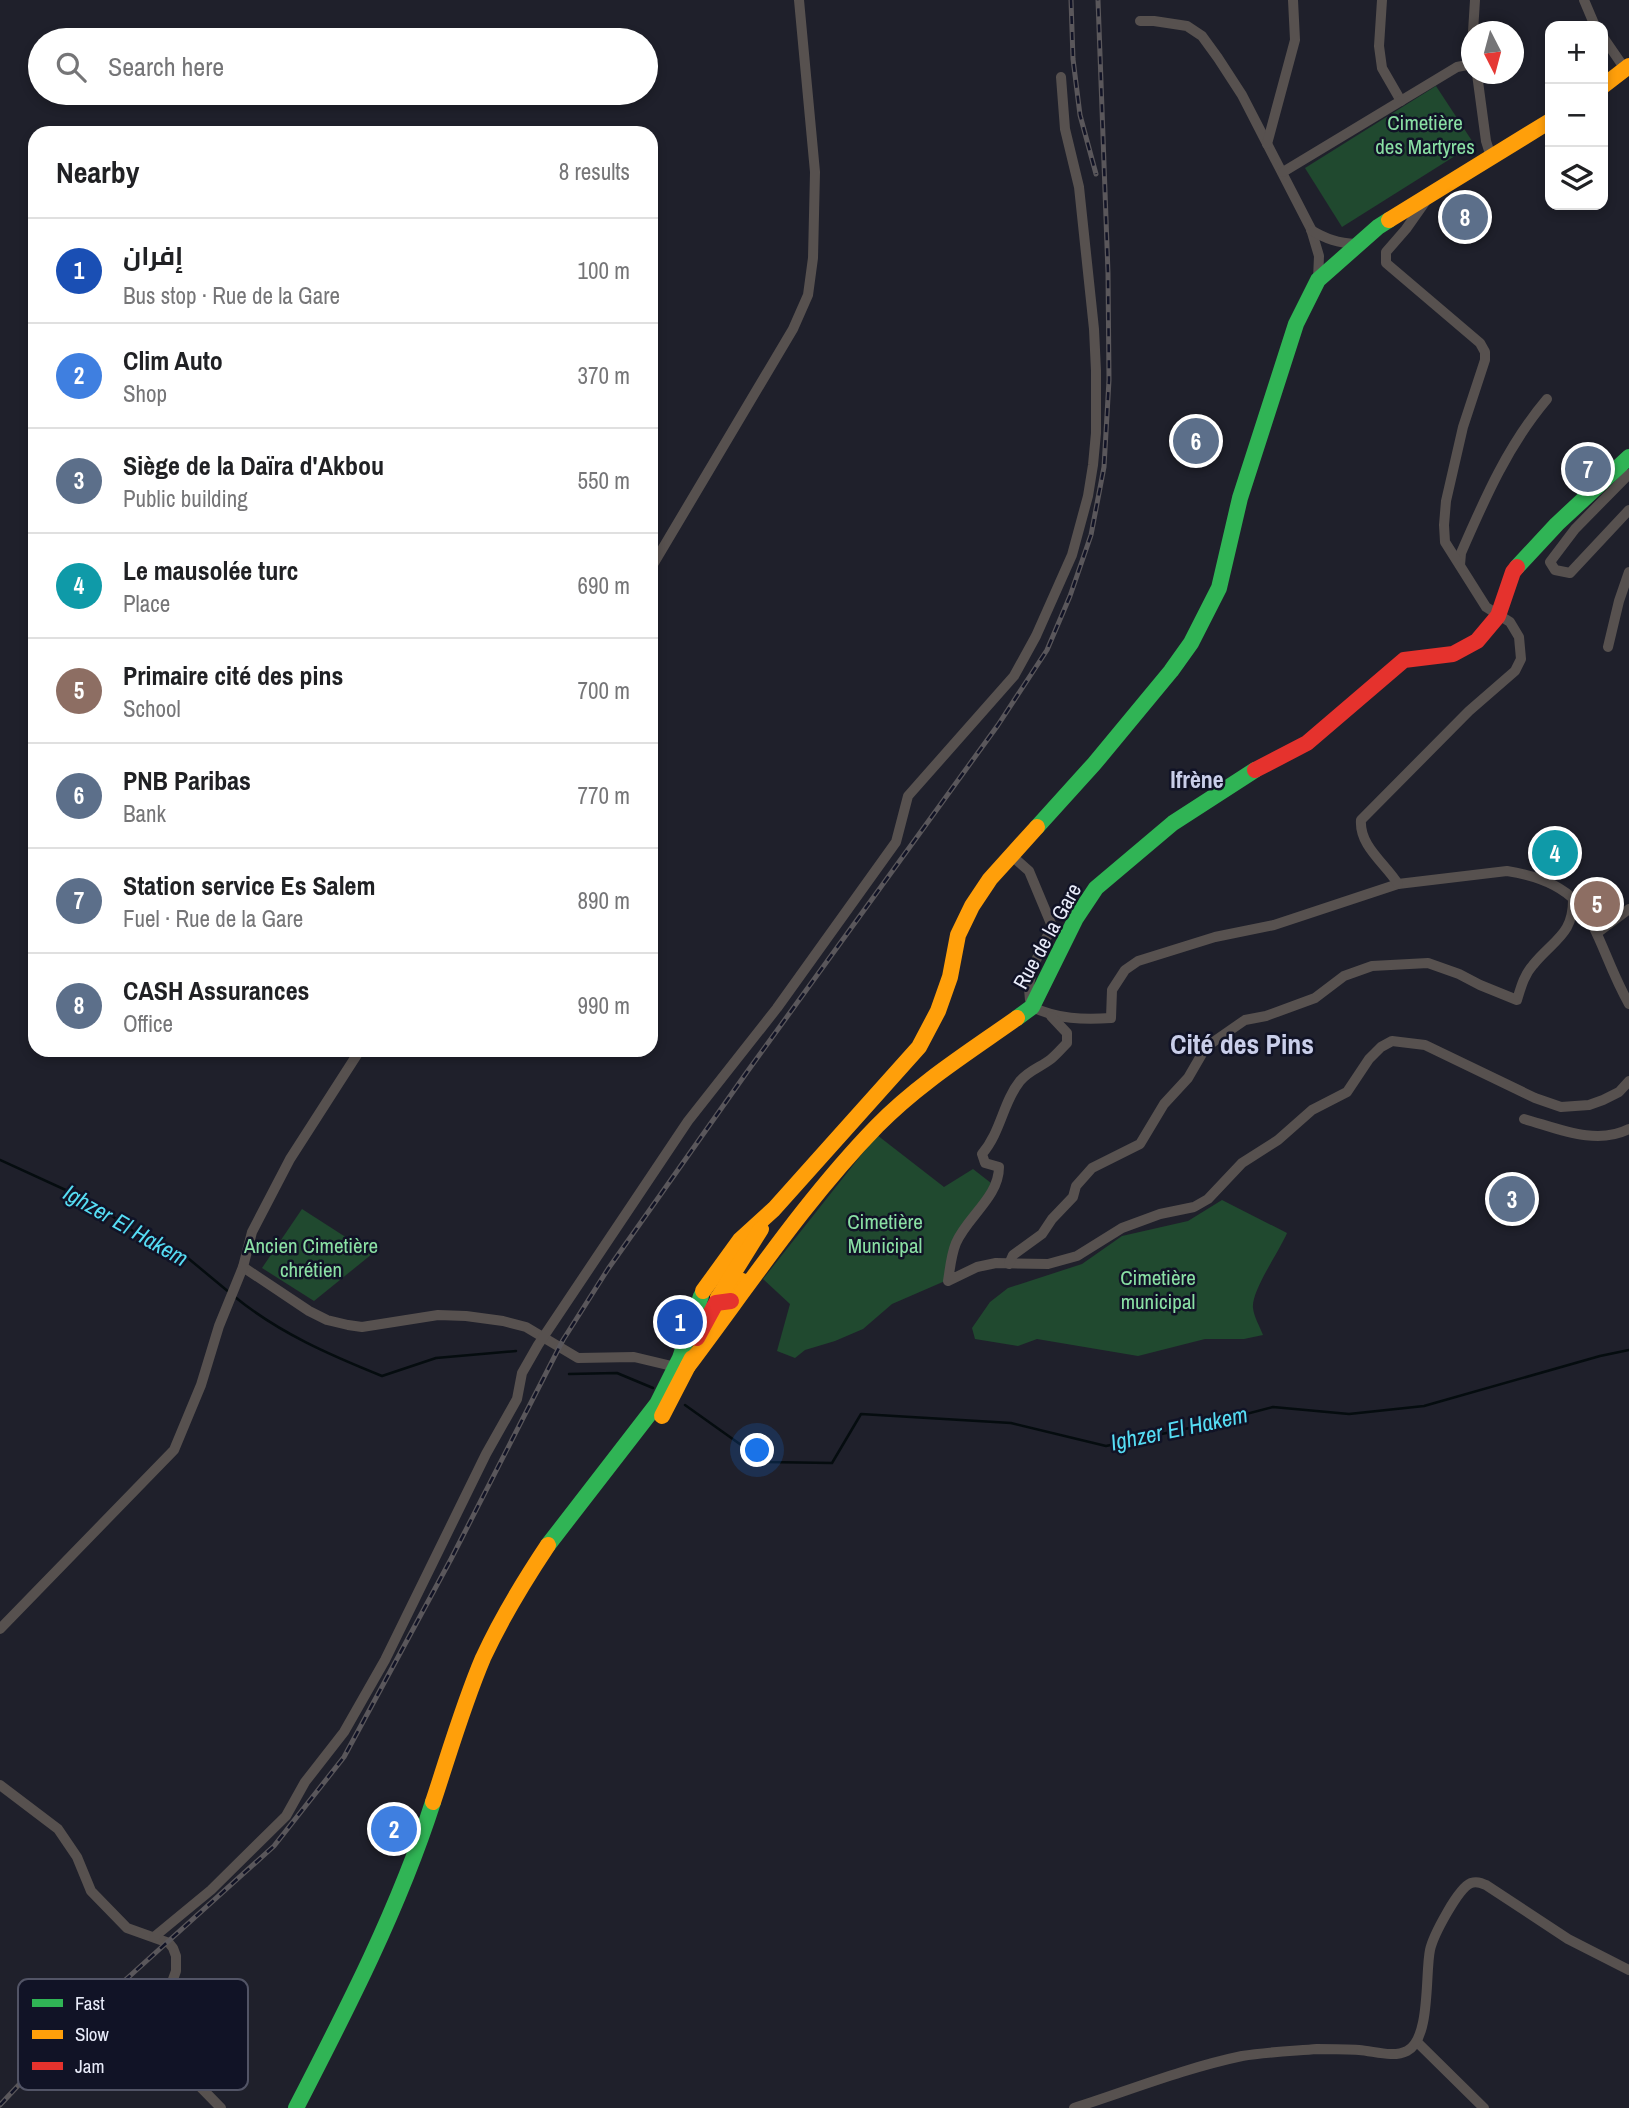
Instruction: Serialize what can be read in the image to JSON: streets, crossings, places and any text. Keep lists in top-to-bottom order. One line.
{"streets":{"main road":["Rue de la Gare"]},"districts":["Ifrène","Cité des Pins"],"water":["Ighzer El Hakem"],"parks":["Cimetière des Martyres","Cimetière Municipal","Ancien Cimetière chrétien","Cimetière municipal"],"legend":["Fast","Slow","Jam"],"north":"bottom","page":{"map_buttons":["+","−"],"search":"Search here","heading":["Nearby","8 results"],"pins":["8","6","7","4","5","3","1","2"],"list":[{"mark":"1","name":"إفران","note":"Bus stop · Rue de la Gare","value":"100 m"},{"mark":"2","name":"Clim Auto","note":"Shop","value":"370 m"},{"mark":"3","name":"Siège de la Daïra d'Akbou","note":"Public building","value":"550 m"},{"mark":"4","name":"Le mausolée turc","note":"Place","value":"690 m"},{"mark":"5","name":"Primaire cité des pins","note":"School","value":"700 m"},{"mark":"6","name":"PNB Paribas","note":"Bank","value":"770 m"},{"mark":"7","name":"Station service Es Salem","note":"Fuel · Rue de la Gare","value":"890 m"},{"mark":"8","name":"CASH Assurances","note":"Office","value":"990 m"}]}}
